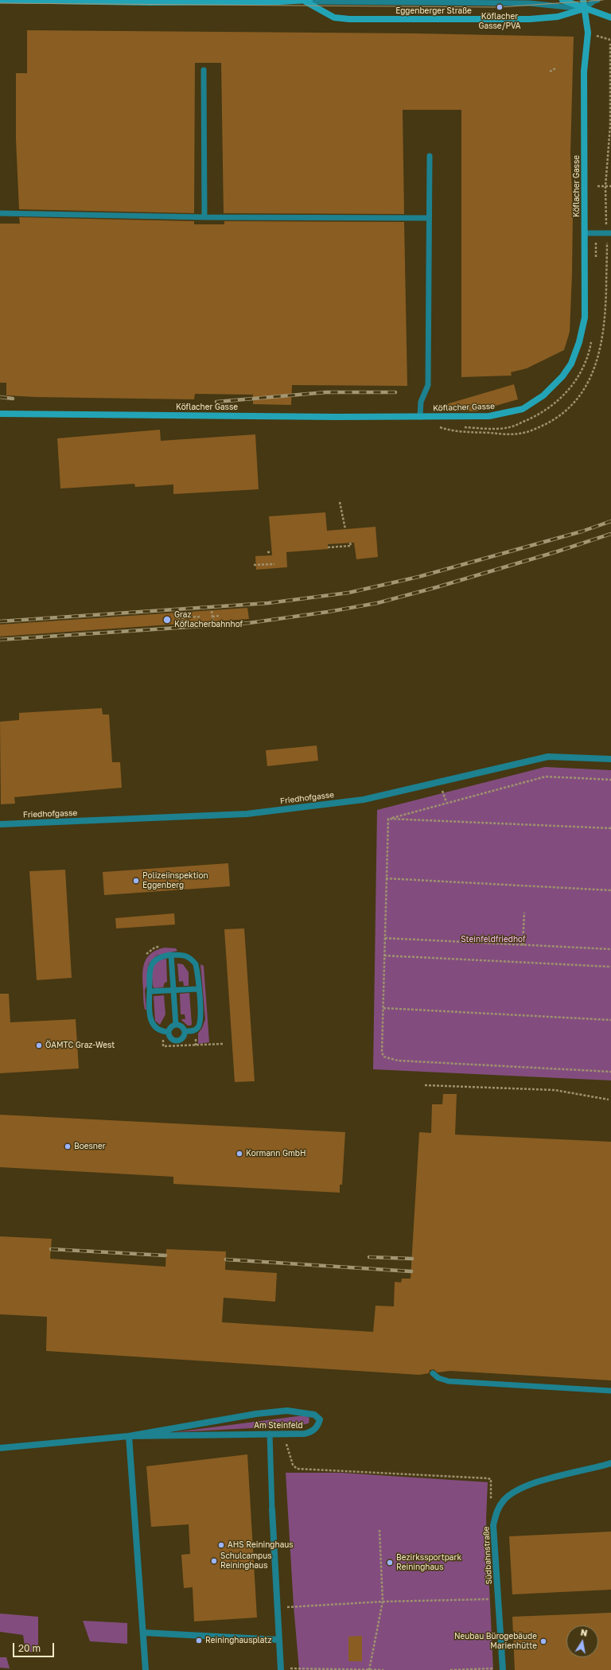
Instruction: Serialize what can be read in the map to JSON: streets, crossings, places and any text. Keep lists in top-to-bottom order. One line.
{"streets":{"street":["Eggenberger Straße","Köflacher Gasse","Friedhofgasse","Am Steinfeld","Südbahnstraße"]},"crossings":[["Eggenberger Straße","Köflacher Gasse"]],"parks":["Steinfeldfriedhof"],"places":["Köflacher Gasse/PVA","Graz Köflacherbahnhof","Polizeiinspektion Eggenberg","ÖAMTC Graz-West","Boesner","Kormann GmbH","AHS Reininghaus","Schulcampus Reininghaus","Bezirkssportpark Reininghaus","Reininghausplatz","Neubau Bürogebäude Marienhütte"],"scale_bar":"20 m","north":"top"}
